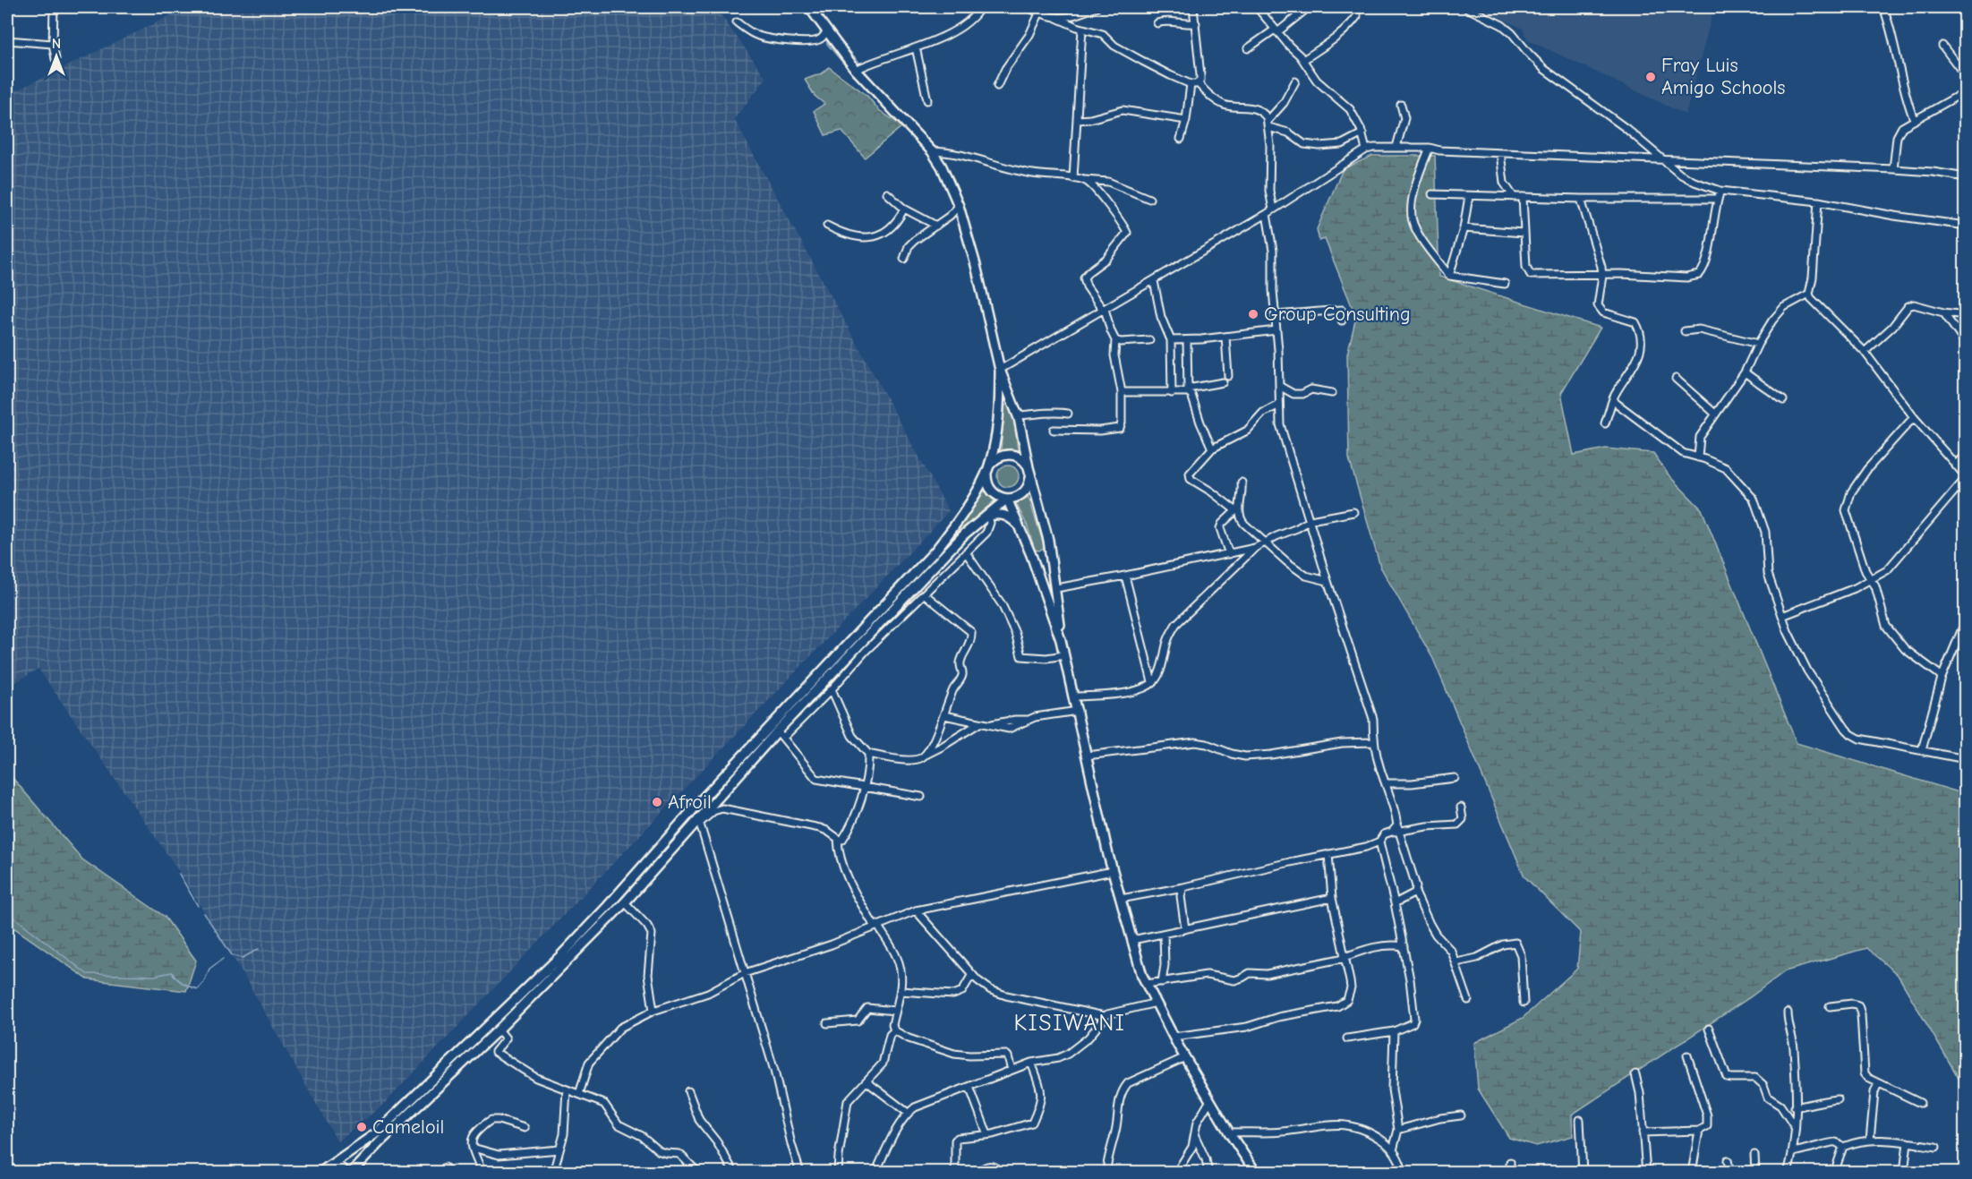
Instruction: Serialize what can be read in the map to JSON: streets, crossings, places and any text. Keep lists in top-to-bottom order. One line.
{"districts":["KISIWANI"],"places":["Fray Luis Amigo Schools","Group Consulting","Afroil","Cameloil"],"north":"top"}
